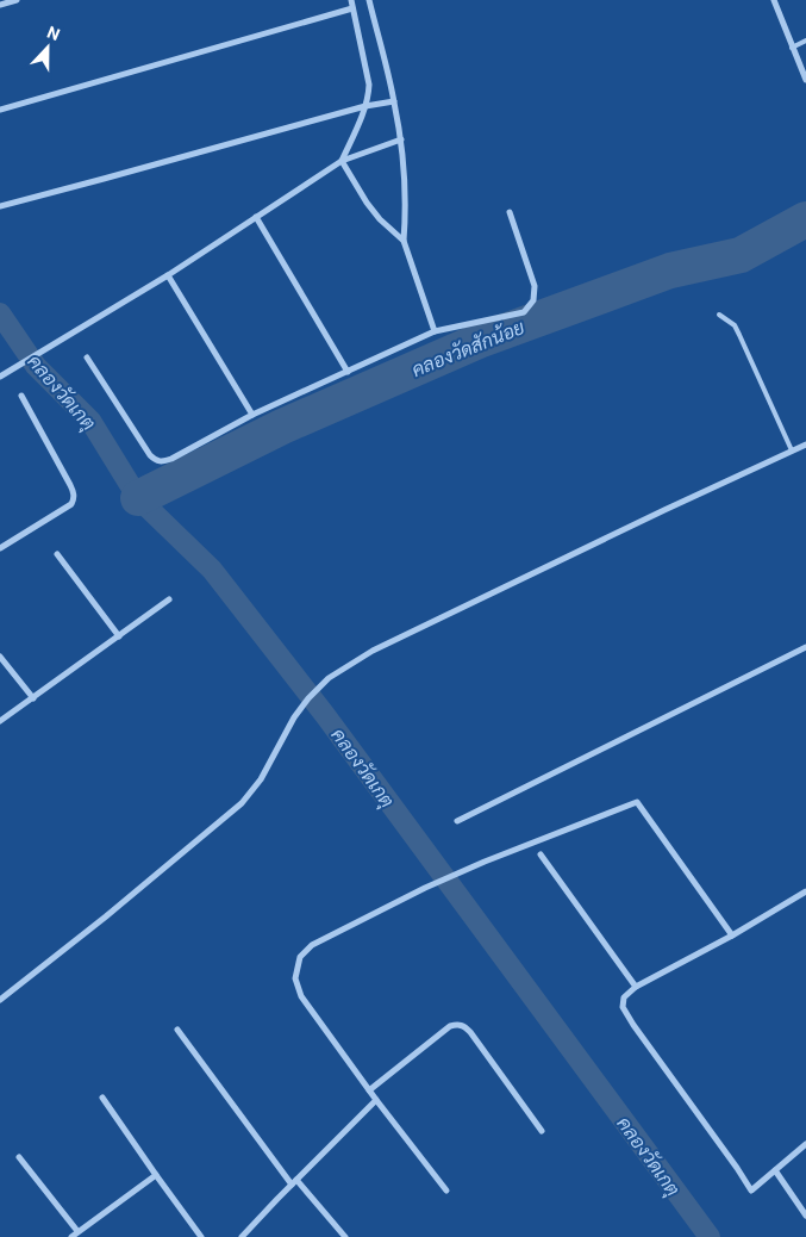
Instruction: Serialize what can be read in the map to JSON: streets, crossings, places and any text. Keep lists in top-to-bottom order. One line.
{"water":["คลองวัดสักน้อย","คลองวัดเกตุ"],"north":"top"}
